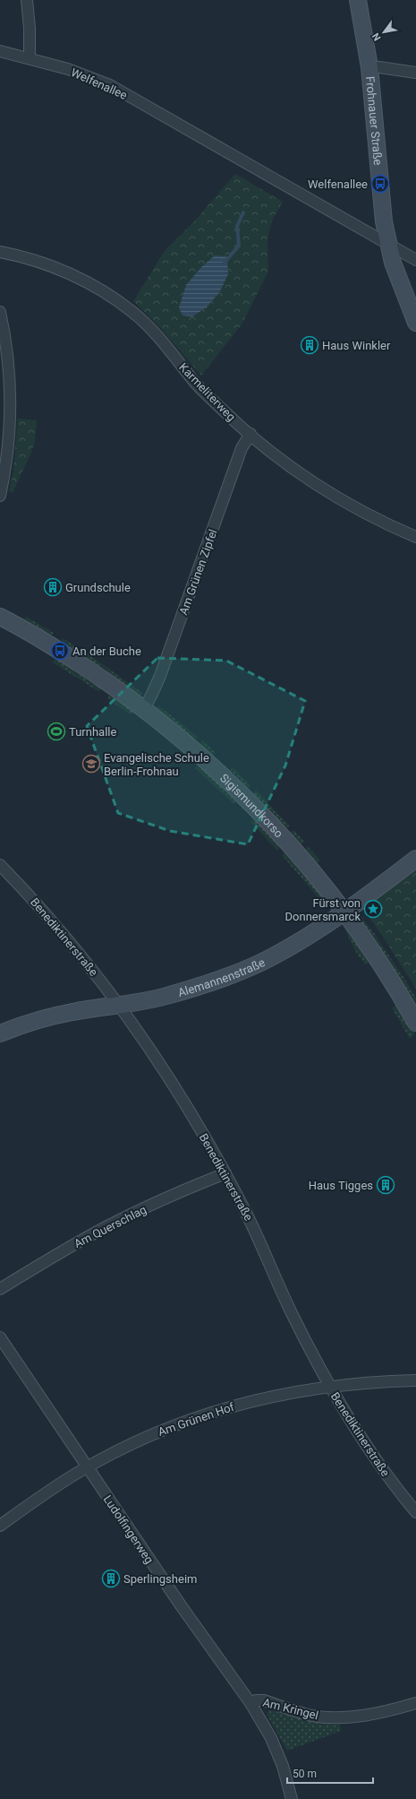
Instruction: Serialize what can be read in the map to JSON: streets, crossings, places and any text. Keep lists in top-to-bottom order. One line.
{"streets":{"street":["Welfenallee","Frohnauer Straße","Karmeliterweg","Am Grünen Zipfel","Sigismundkorso","Benediktinerstraße","Alemannenstraße","Am Querschlag","Am Grünen Hof","Ludolfingerweg","Am Kringel"]},"crossings":[["Welfenallee","Frohnauer Straße"],["Karmeliterweg","Am Grünen Zipfel"],["Am Grünen Zipfel","Sigismundkorso"],["Sigismundkorso","Alemannenstraße"],["Benediktinerstraße","Alemannenstraße"],["Benediktinerstraße","Am Querschlag"],["Benediktinerstraße","Am Grünen Hof"],["Am Grünen Hof","Ludolfingerweg"],["Ludolfingerweg","Am Kringel"]],"places":{"bus stop":["Welfenallee","An der Buche"],"building":["Haus Winkler","Grundschule","Haus Tigges","Sperlingsheim"],"sports":["Turnhalle"],"school or university":["Evangelische Schule Berlin-Frohnau"],"place":["Fürst von Donnersmarck"]},"scale_bar":"50 m","north":"bottom left"}
